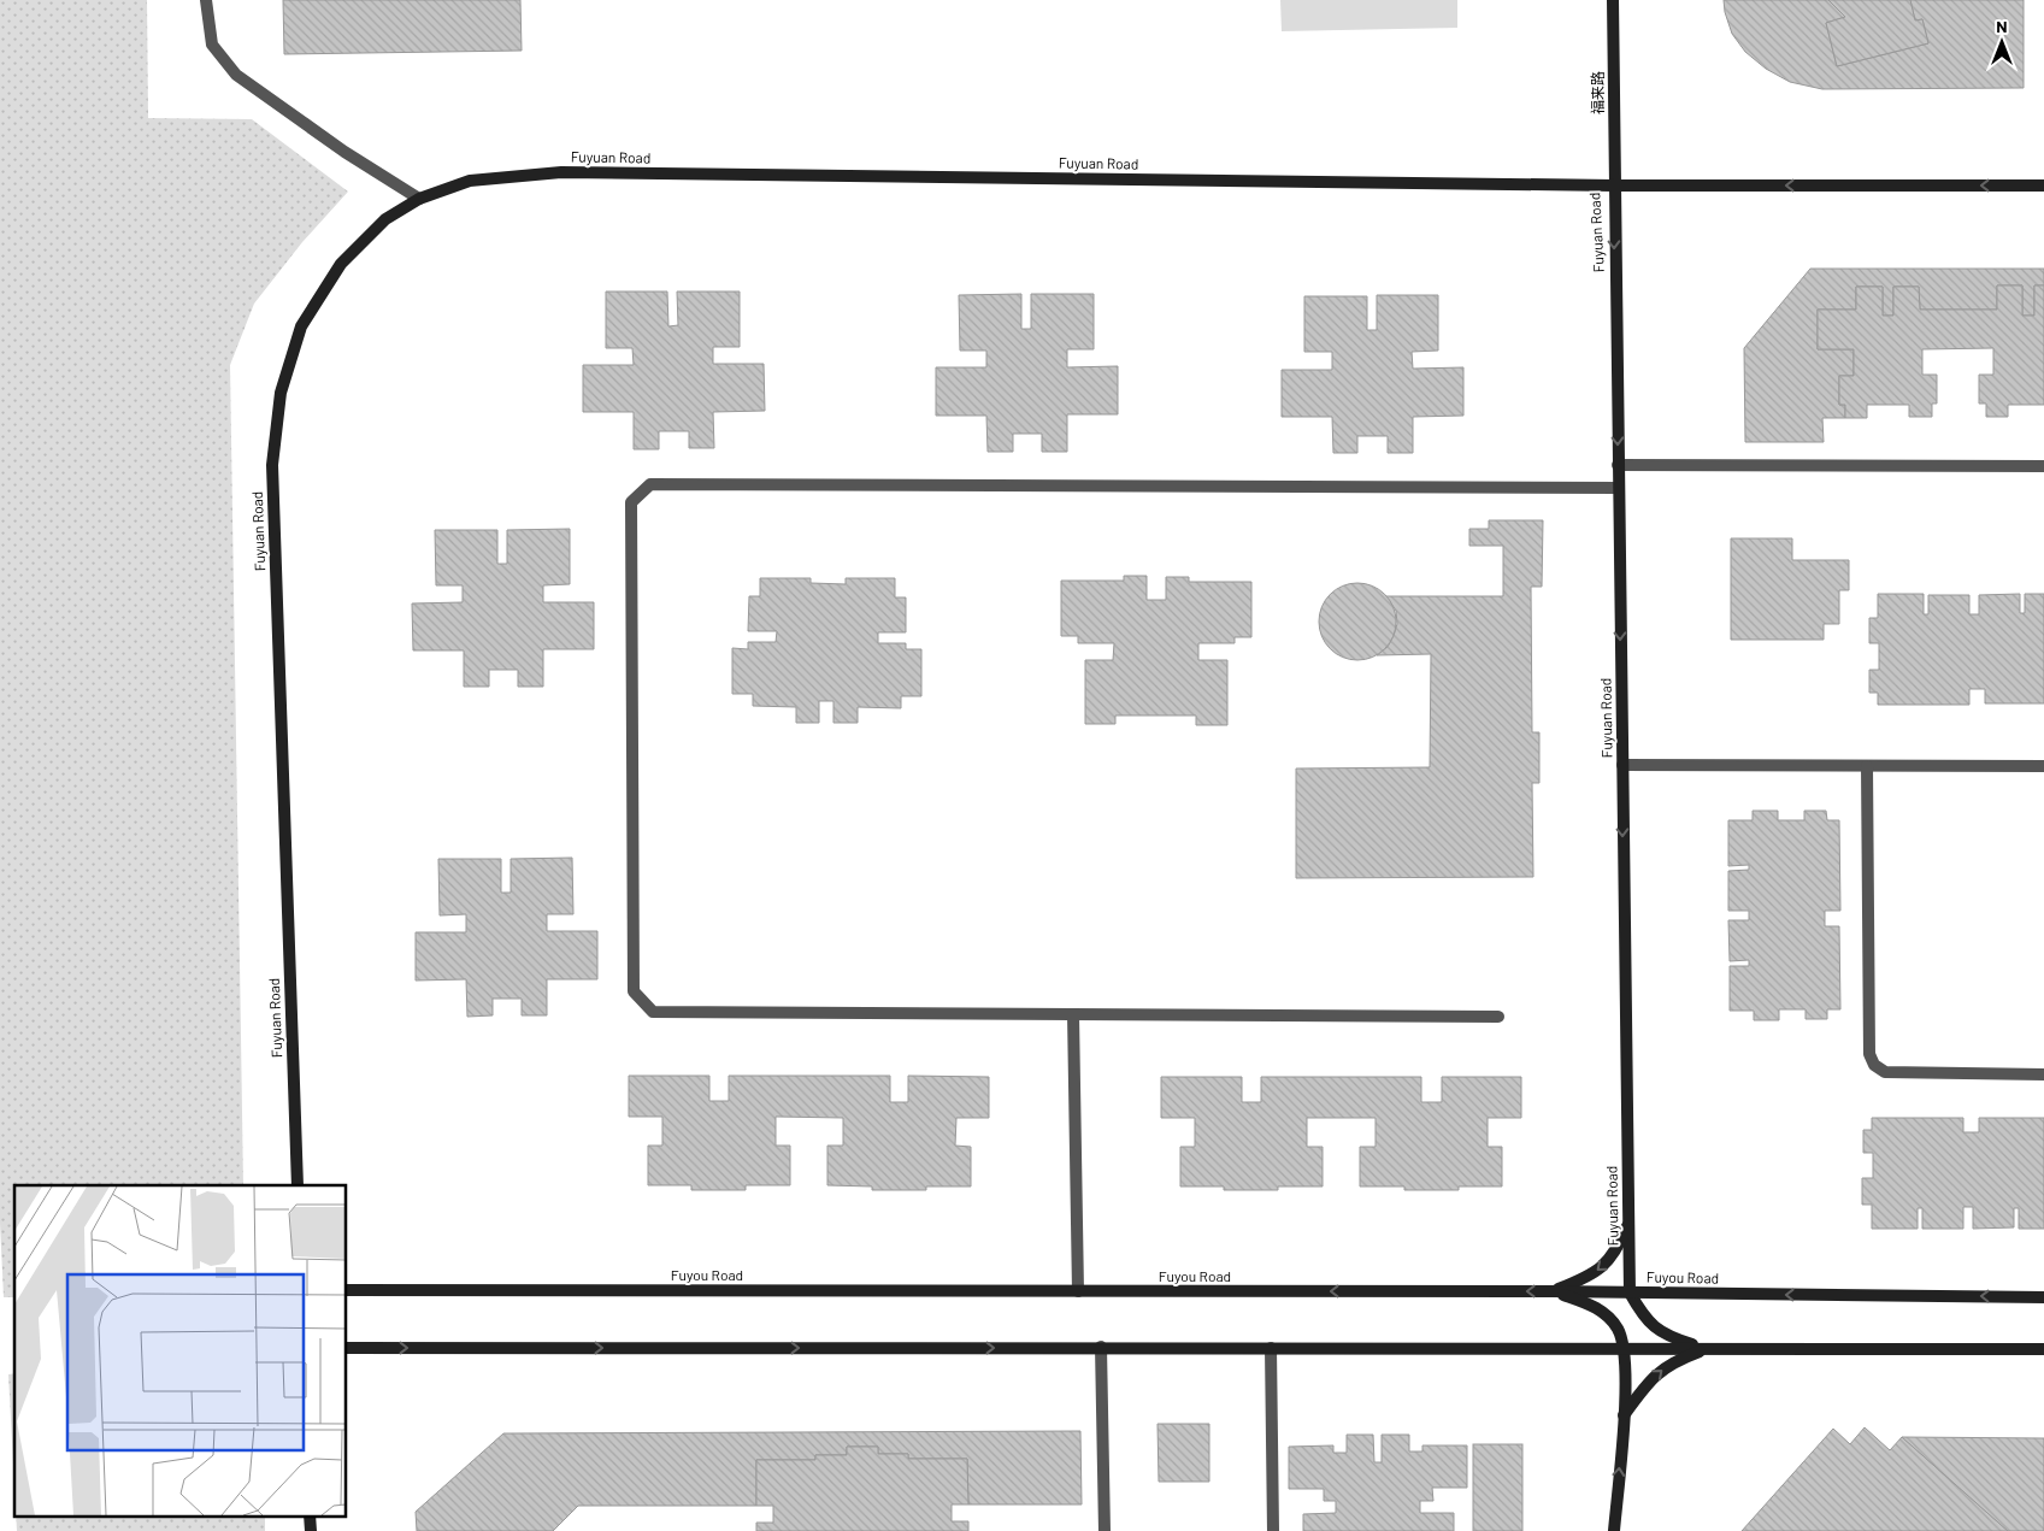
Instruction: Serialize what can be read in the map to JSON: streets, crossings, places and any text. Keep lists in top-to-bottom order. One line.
{"streets":{"street":["福来路","Fuyuan Road","Fuyou Road"]},"crossings":[["福来路","Fuyuan Road"],["Fuyuan Road","Fuyou Road"]],"north":"top"}
